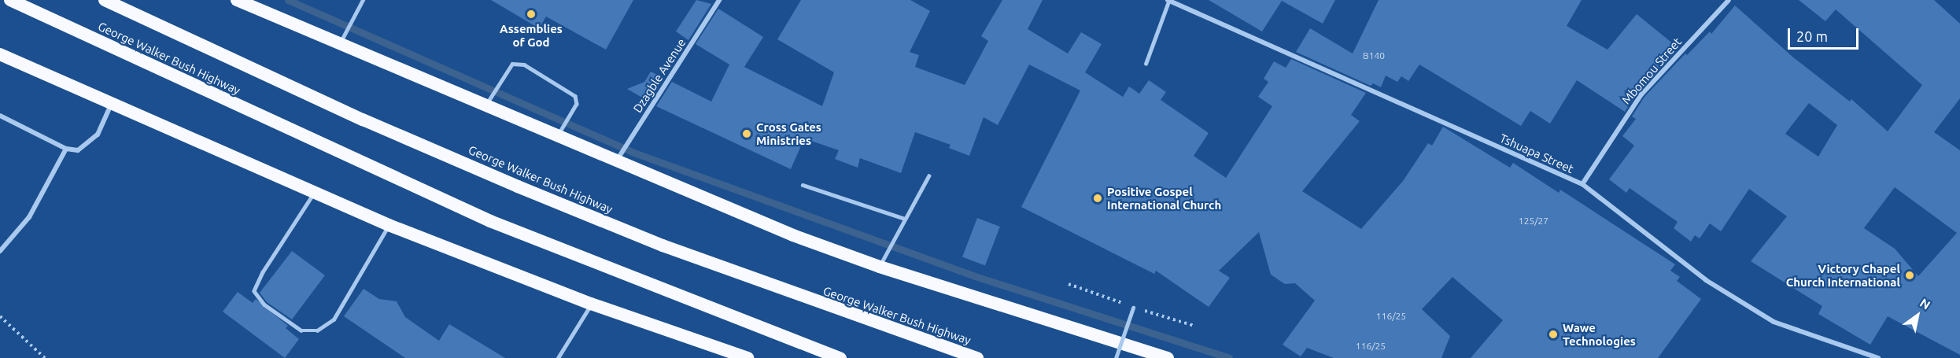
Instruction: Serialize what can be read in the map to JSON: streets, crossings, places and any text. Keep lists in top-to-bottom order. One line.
{"streets":{"highway":["George Walker Bush Highway"],"street":["Mbomou Street","Dzagble Avenue","Tshuapa Street"]},"crossings":[["Mbomou Street","Tshuapa Street"]],"places":["Assemblies of God","Cross Gates Ministries","Positive Gospel International Church","Victory Chapel Church International","Wawe Technologies"],"house_numbers":["B140","125/27","116/25","116/25"],"scale_bar":"20 m","north":"top right"}
